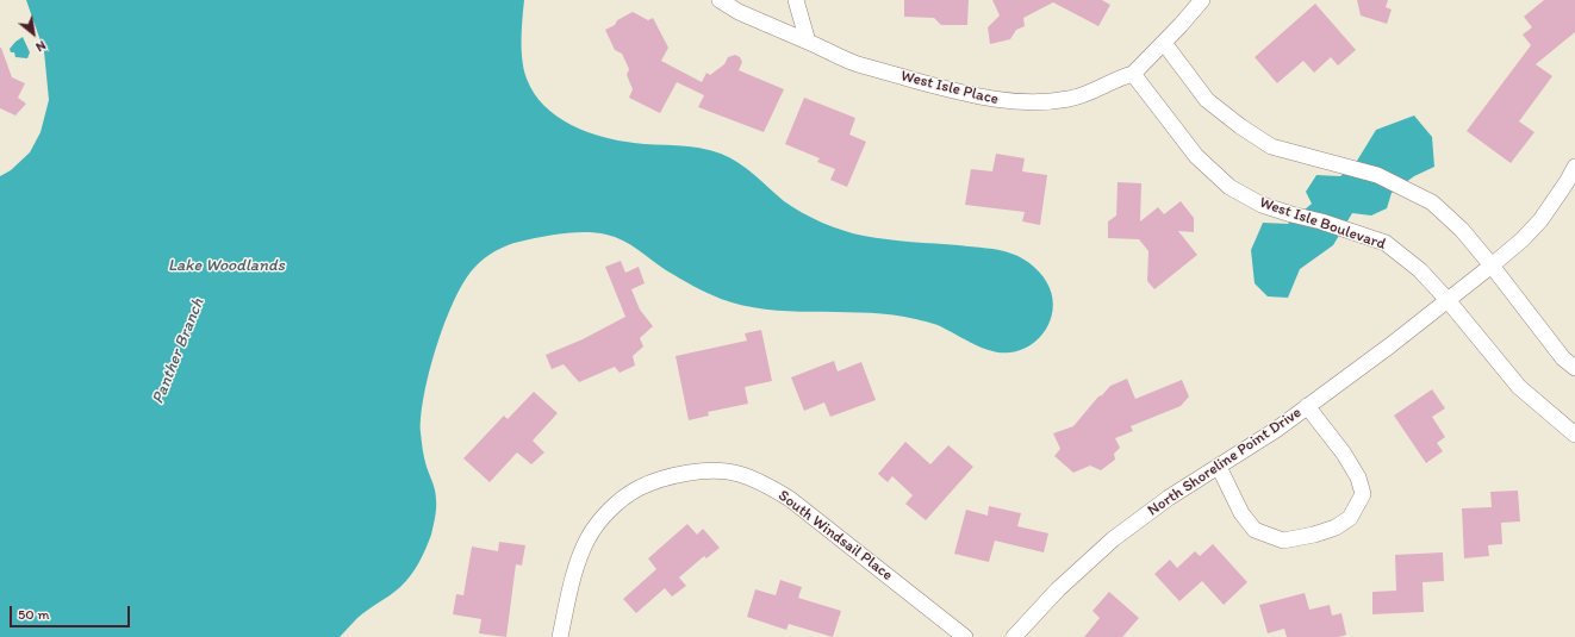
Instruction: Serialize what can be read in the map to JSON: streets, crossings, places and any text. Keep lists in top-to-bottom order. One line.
{"streets":{"street":["West Isle Place","West Isle Boulevard","North Shoreline Point Drive","South Windsail Place"]},"crossings":[["West Isle Place","West Isle Boulevard"],["West Isle Boulevard","North Shoreline Point Drive"]],"water":["Lake Woodlands","Panther Branch"],"scale_bar":"50 m","north":"bottom right"}
